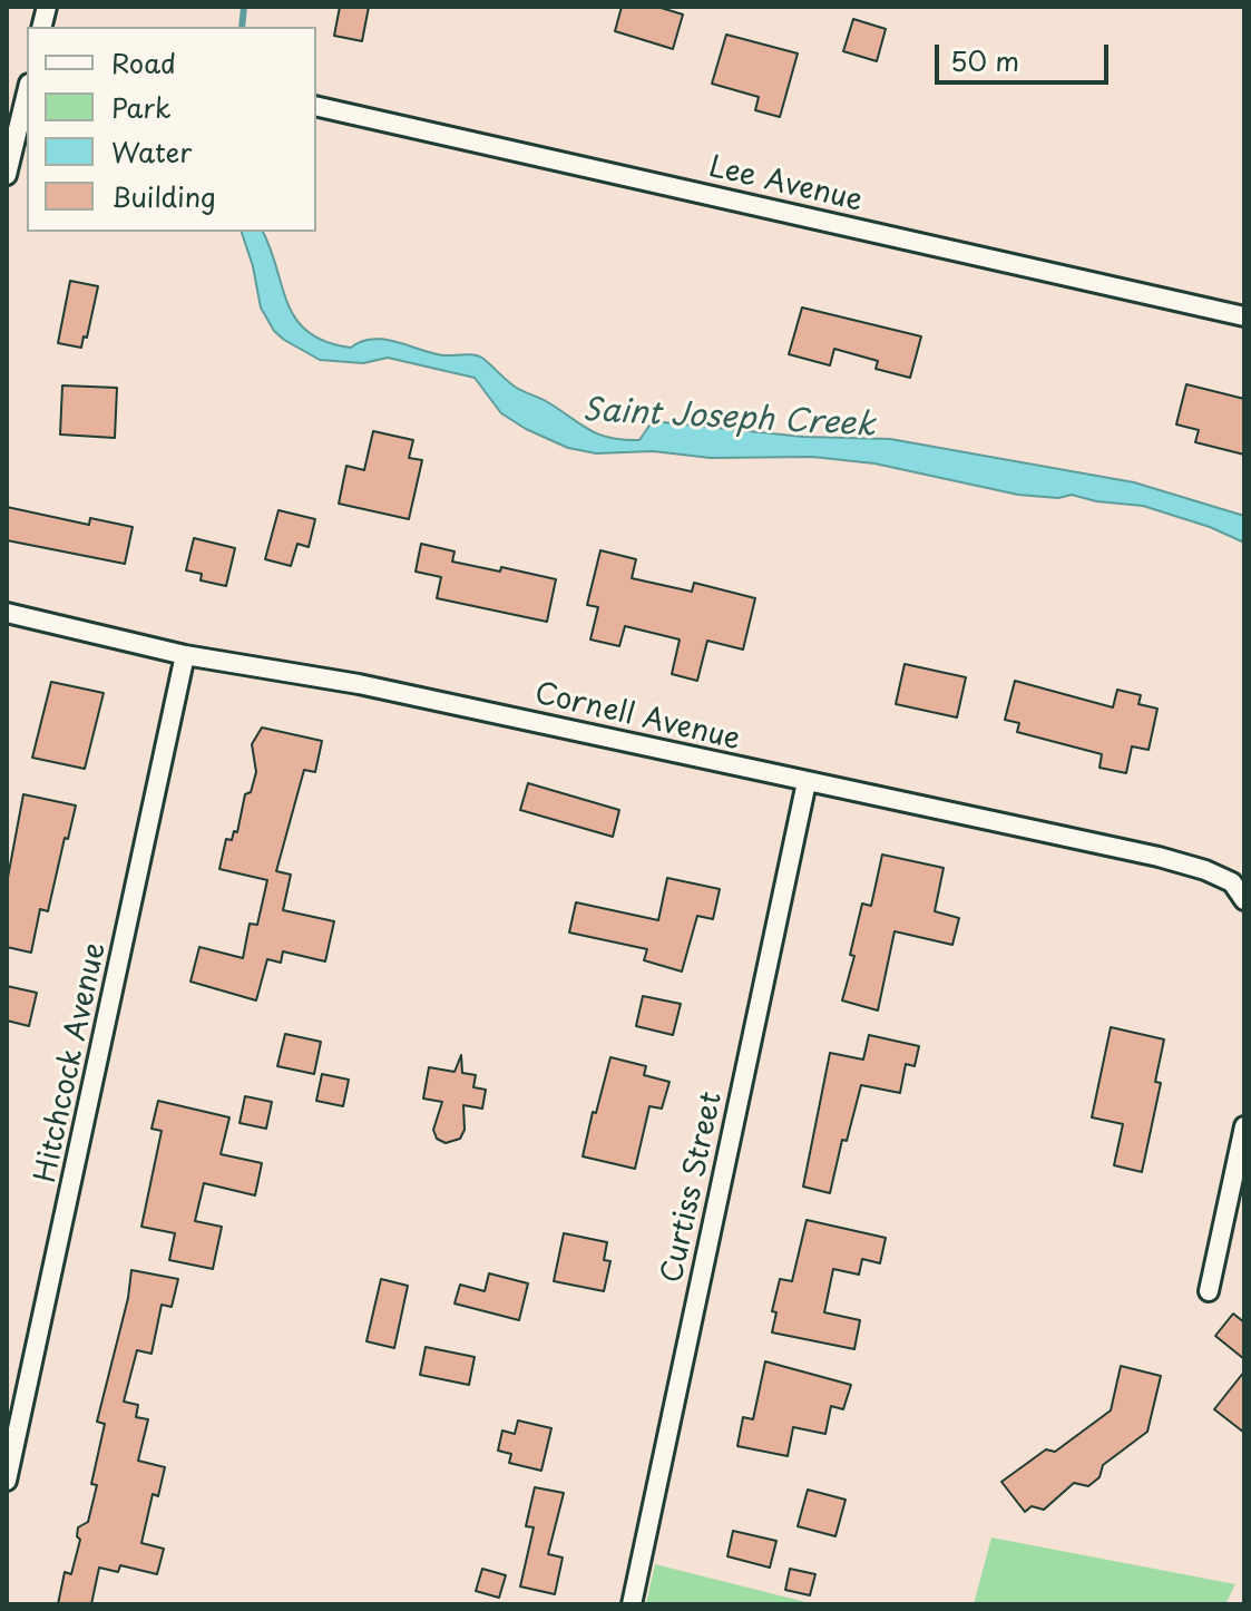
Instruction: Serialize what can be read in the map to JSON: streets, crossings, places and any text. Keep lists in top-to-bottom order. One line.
{"streets":{"street":["Lee Avenue","Cornell Avenue","Hitchcock Avenue","Curtiss Street"]},"crossings":[["Cornell Avenue","Hitchcock Avenue"],["Cornell Avenue","Curtiss Street"]],"water":["Saint Joseph Creek"],"legend":["Road","Park","Water","Building"],"scale_bar":"50 m"}
